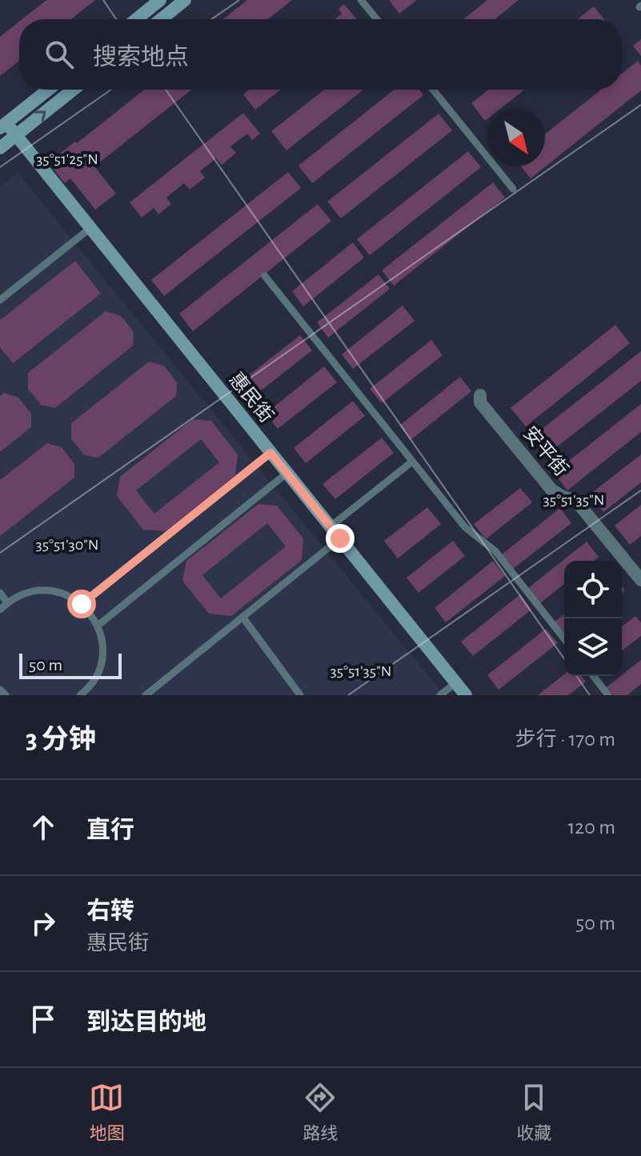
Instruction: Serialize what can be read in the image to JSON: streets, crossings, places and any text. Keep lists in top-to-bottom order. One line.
{"streets":{"street":["惠民街","安平街"]},"scale_bar":"50 m","north":"bottom right","page":{"search":"搜索地点","scale":"50 m","heading":["3 分钟","步行 · 170 m"],"list":[["直行","120 m"],["右转","惠民街","50 m"],"到达目的地"],"nav":["地图","路线","收藏"]},"coordinates":["35°51'25\"N","35°51'35\"N","35°51'30\"N"]}
